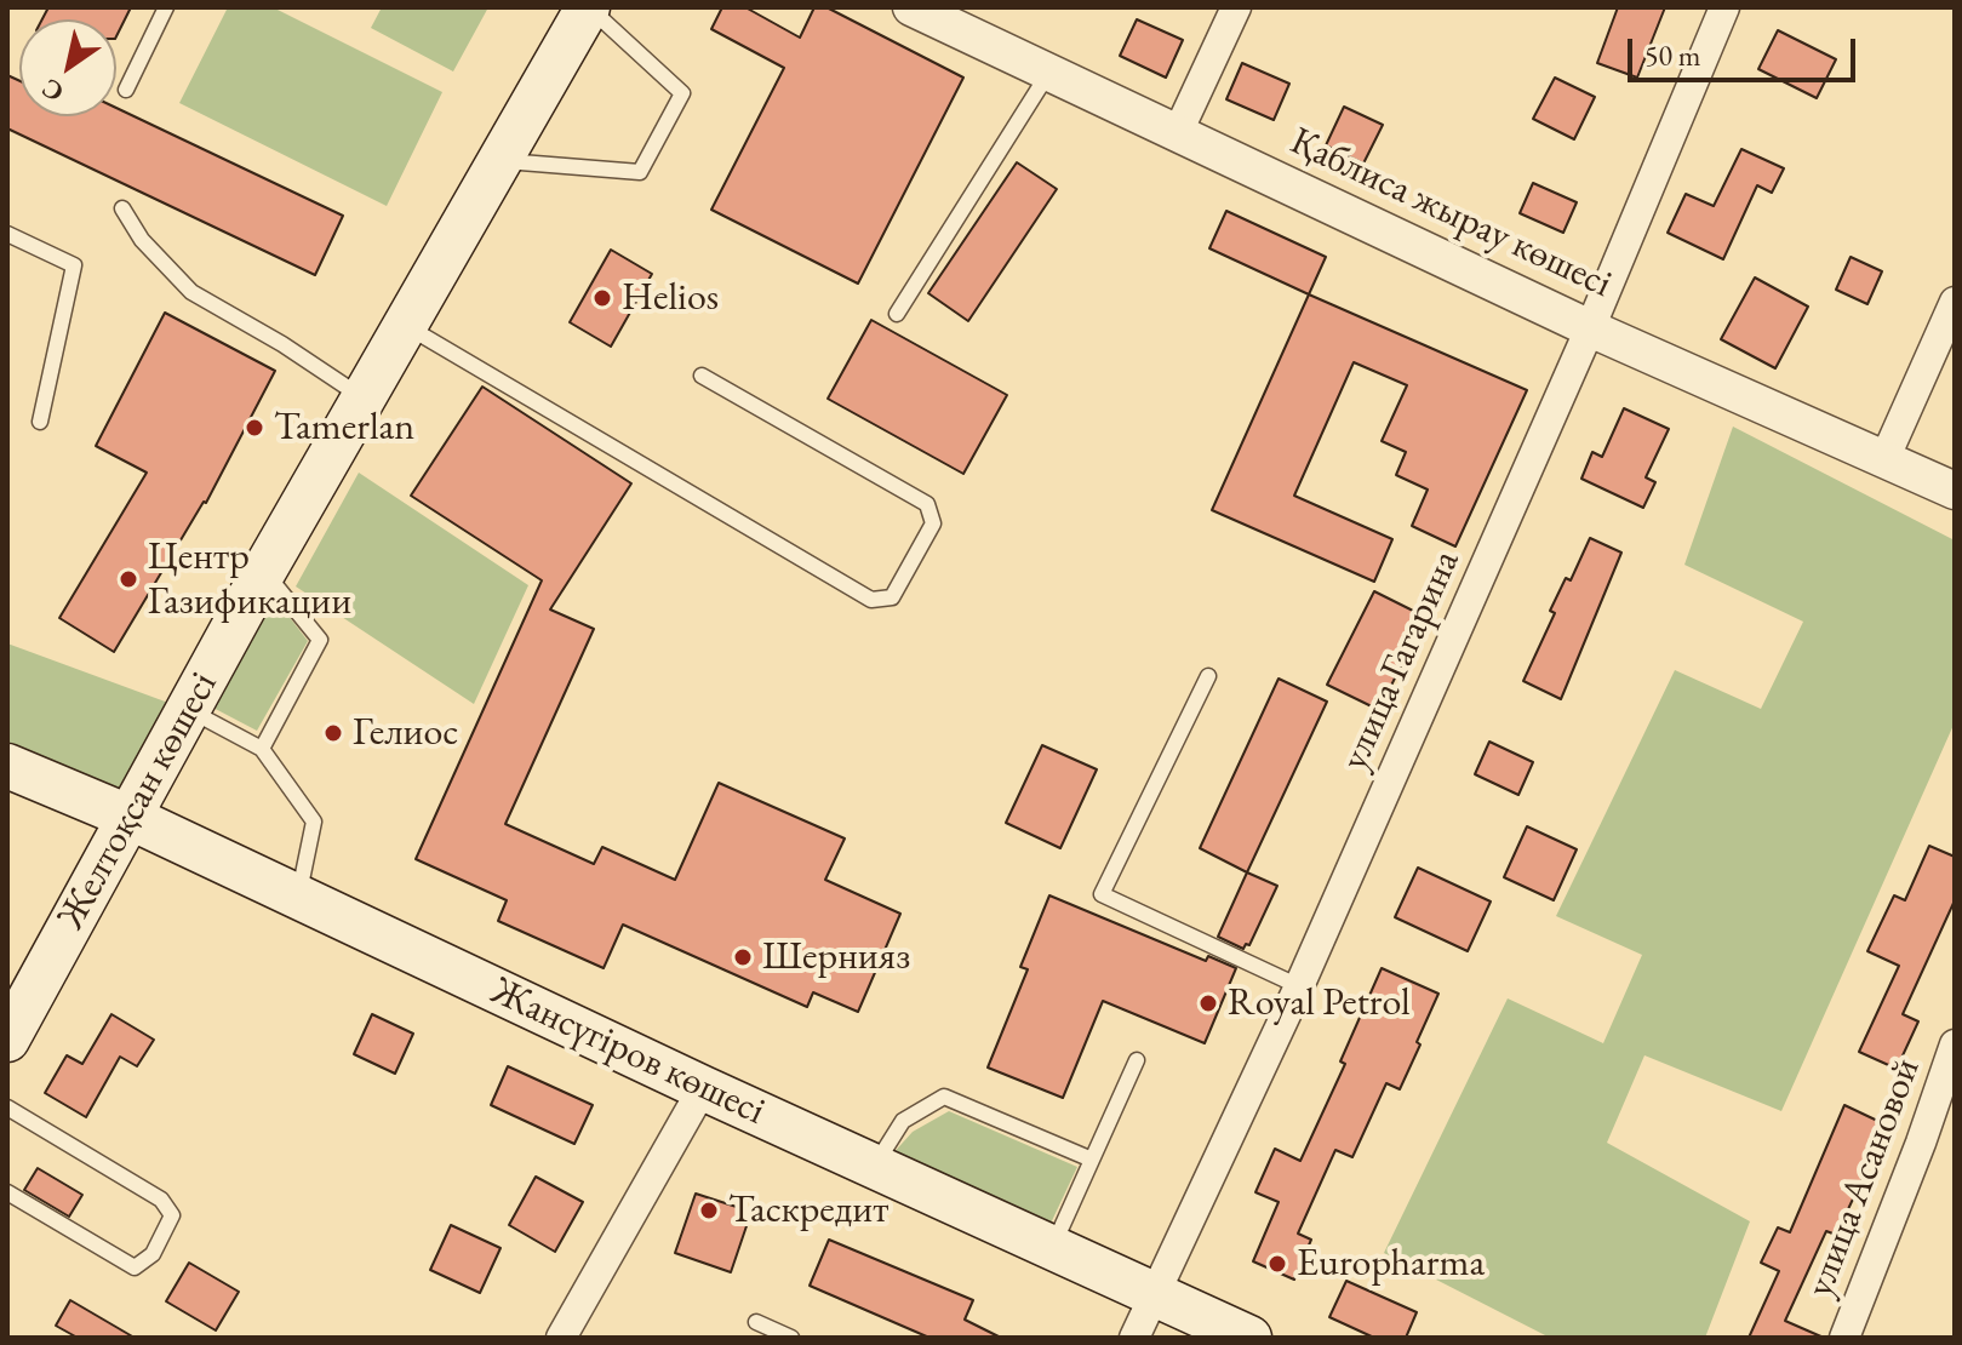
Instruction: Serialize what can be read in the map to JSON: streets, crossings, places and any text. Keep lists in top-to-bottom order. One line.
{"streets":{"main road":["Желтоқсан көшесі","Жансүгіров көшесі"],"street":["Қаблиса жырау көшесі","улица Гагарина","улица Асановой"]},"crossings":[["Қаблиса жырау көшесі","улица Гагарина"],["улица Гагарина","Жансүгіров көшесі"],["Желтоқсан көшесі","Жансүгіров көшесі"]],"places":["Helios","Tamerlan","Центр Газификации","Гелиос","Шернияз","Royal Petrol","Таскредит","Europharma"],"scale_bar":"50 m","north":"bottom left"}
